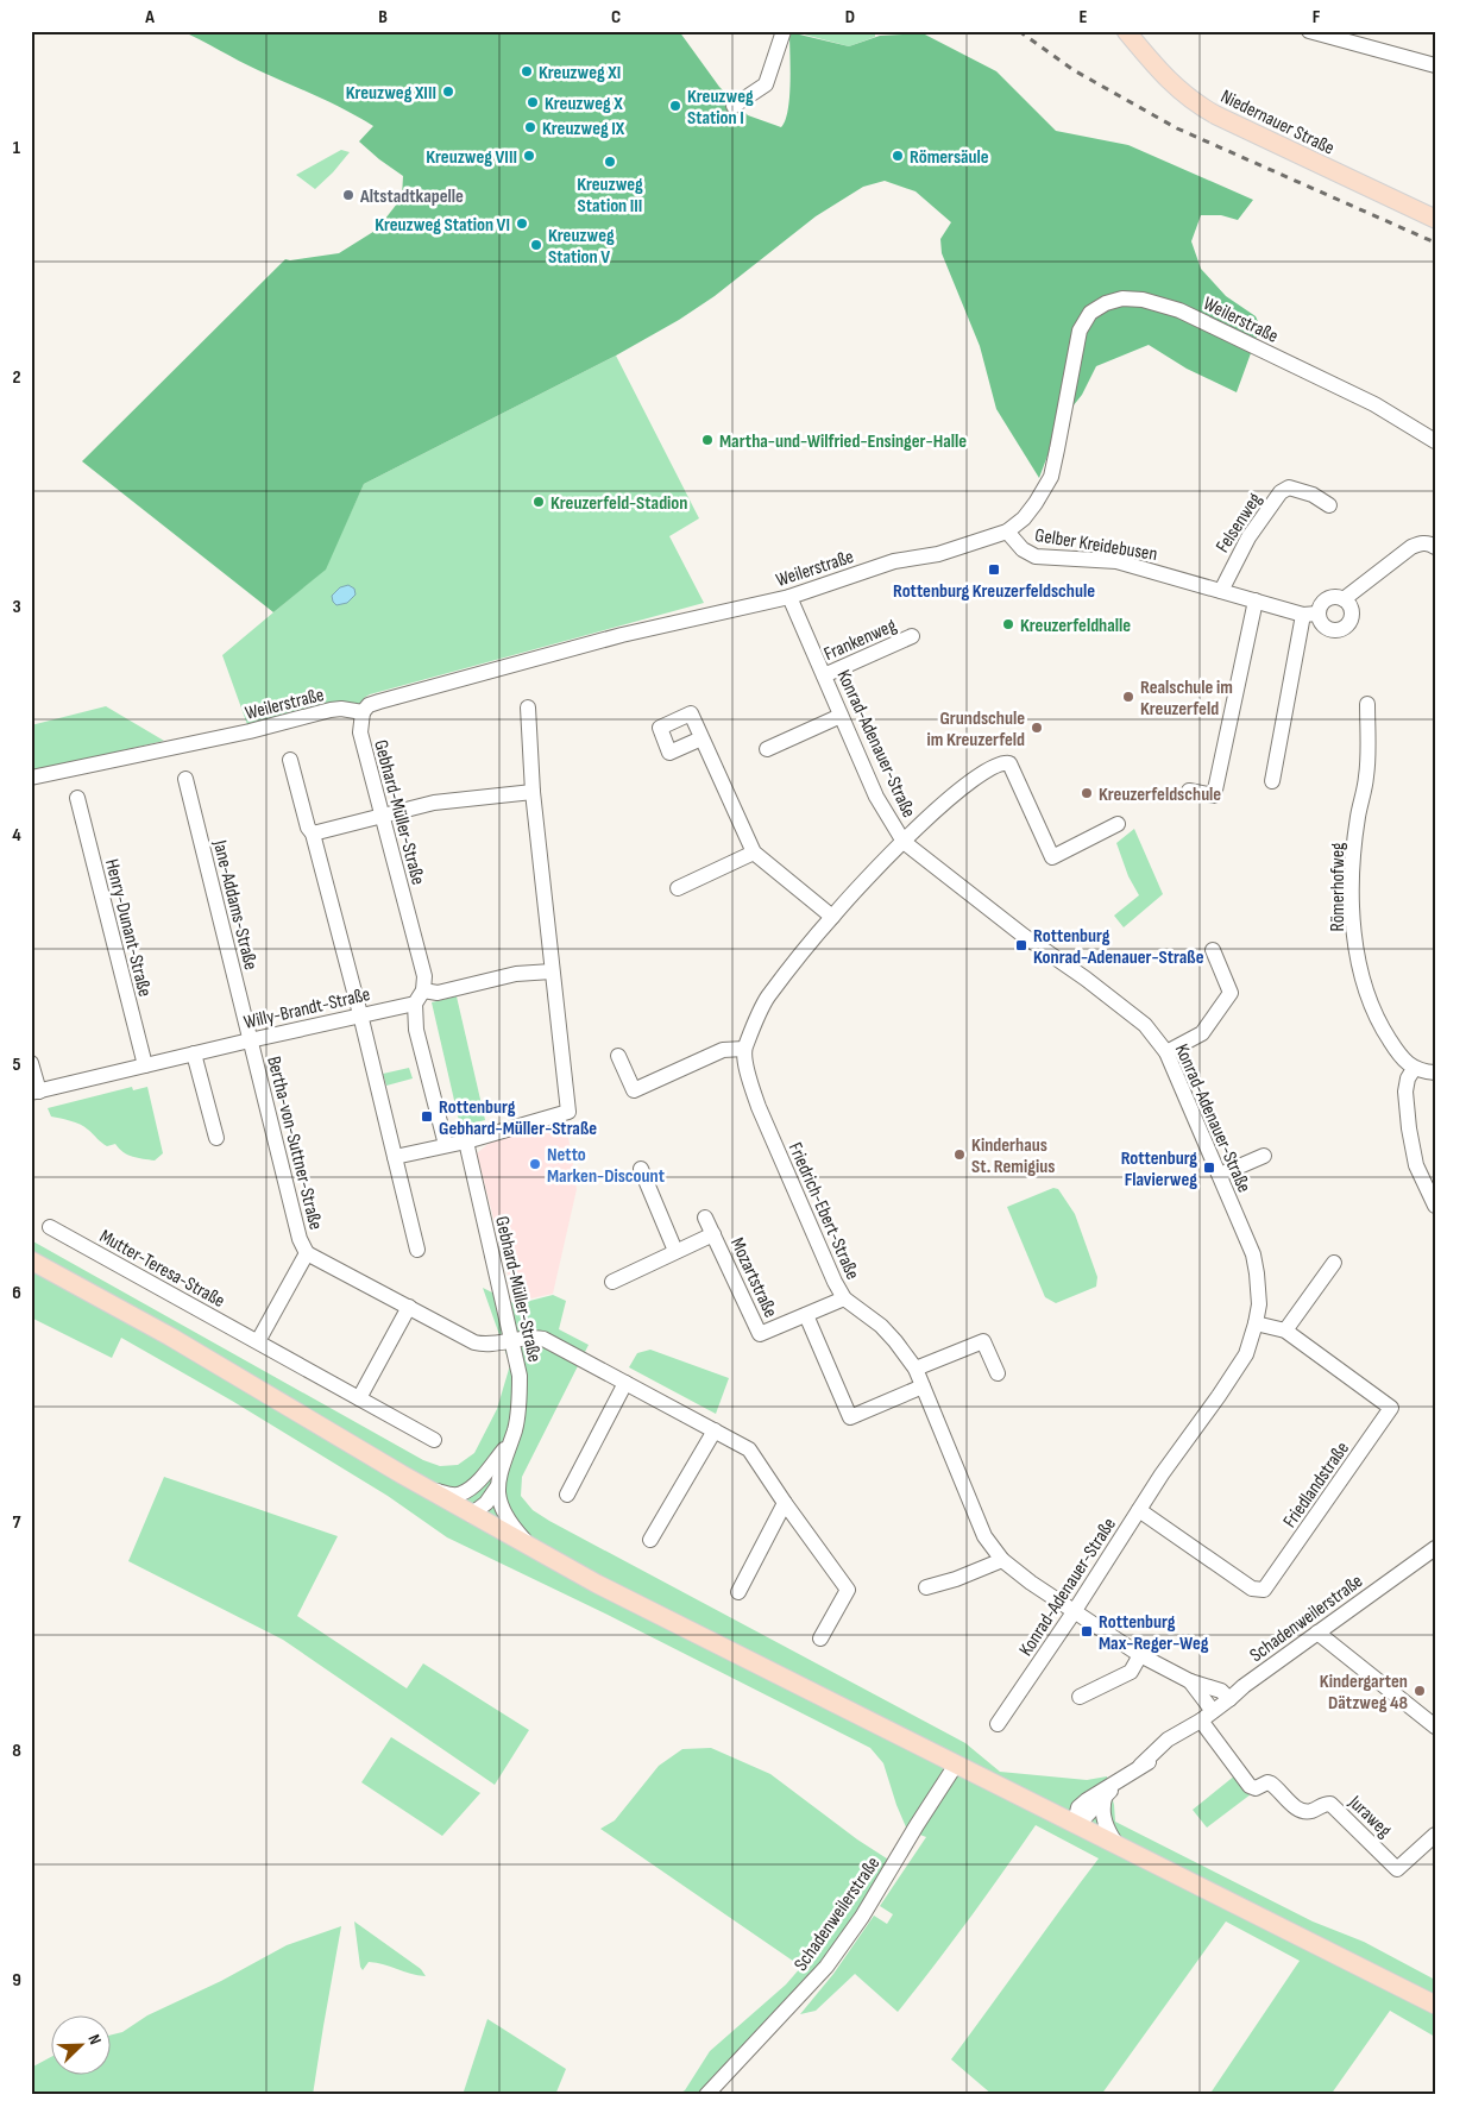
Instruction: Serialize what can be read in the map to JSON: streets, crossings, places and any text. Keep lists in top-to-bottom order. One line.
{"streets":{"main road":["Niedernauer Straße"],"street":["Weilerstraße","Felsenweg","Gelber Kreidebusen","Frankenweg","Konrad-Adenauer-Straße","Gebhard-Müller-Straße","Römerhofweg","Jane-Addams-Straße","Henry-Dunant-Straße","Willy-Brandt-Straße","Bertha-von-Suttner-Straße","Friedrich-Ebert-Straße","Mutter-Teresa-Straße","Mozartstraße","Friedlandstraße","Schadenweilerstraße","Juraweg"]},"crossings":[["Weilerstraße","Gelber Kreidebusen"],["Weilerstraße","Konrad-Adenauer-Straße"],["Weilerstraße","Gebhard-Müller-Straße"],["Felsenweg","Gelber Kreidebusen"],["Frankenweg","Konrad-Adenauer-Straße"],["Konrad-Adenauer-Straße","Friedrich-Ebert-Straße"],["Konrad-Adenauer-Straße","Friedlandstraße"],["Gebhard-Müller-Straße","Willy-Brandt-Straße"],["Jane-Addams-Straße","Willy-Brandt-Straße"],["Jane-Addams-Straße","Bertha-von-Suttner-Straße"],["Henry-Dunant-Straße","Willy-Brandt-Straße"],["Willy-Brandt-Straße","Bertha-von-Suttner-Straße"],["Friedrich-Ebert-Straße","Mozartstraße"],["Friedrich-Ebert-Straße","Schadenweilerstraße"],["Friedrich-Ebert-Straße","Juraweg"],["Schadenweilerstraße","Juraweg"]],"places":{"other":["Kreuzweg XI","Kreuzweg XIII","Kreuzweg X","Kreuzweg Station I","Kreuzweg IX","Kreuzweg VIII","Römersäule","Kreuzweg Station III","Altstadtkapelle","Kreuzweg Station VI","Kreuzweg Station V","Martha-und-Wilfried-Ensinger-Halle","Kreuzerfeld-Stadion","Kreuzerfeldhalle","Realschule im Kreuzerfeld","Grundschule im Kreuzerfeld","Kreuzerfeldschule","Kinderhaus St. Remigius","Netto Marken-Discount","Kindergarten Dätzweg 48"],"transit":["Rottenburg Kreuzerfeldschule","Rottenburg Konrad-Adenauer-Straße","Rottenburg Gebhard-Müller-Straße","Rottenburg Flavierweg","Rottenburg Max-Reger-Weg"]},"north":"top right","grid":{"columns":["A","B","C","D","E","F"],"rows":["1","2","3","4","5","6","7","8","9"]}}
